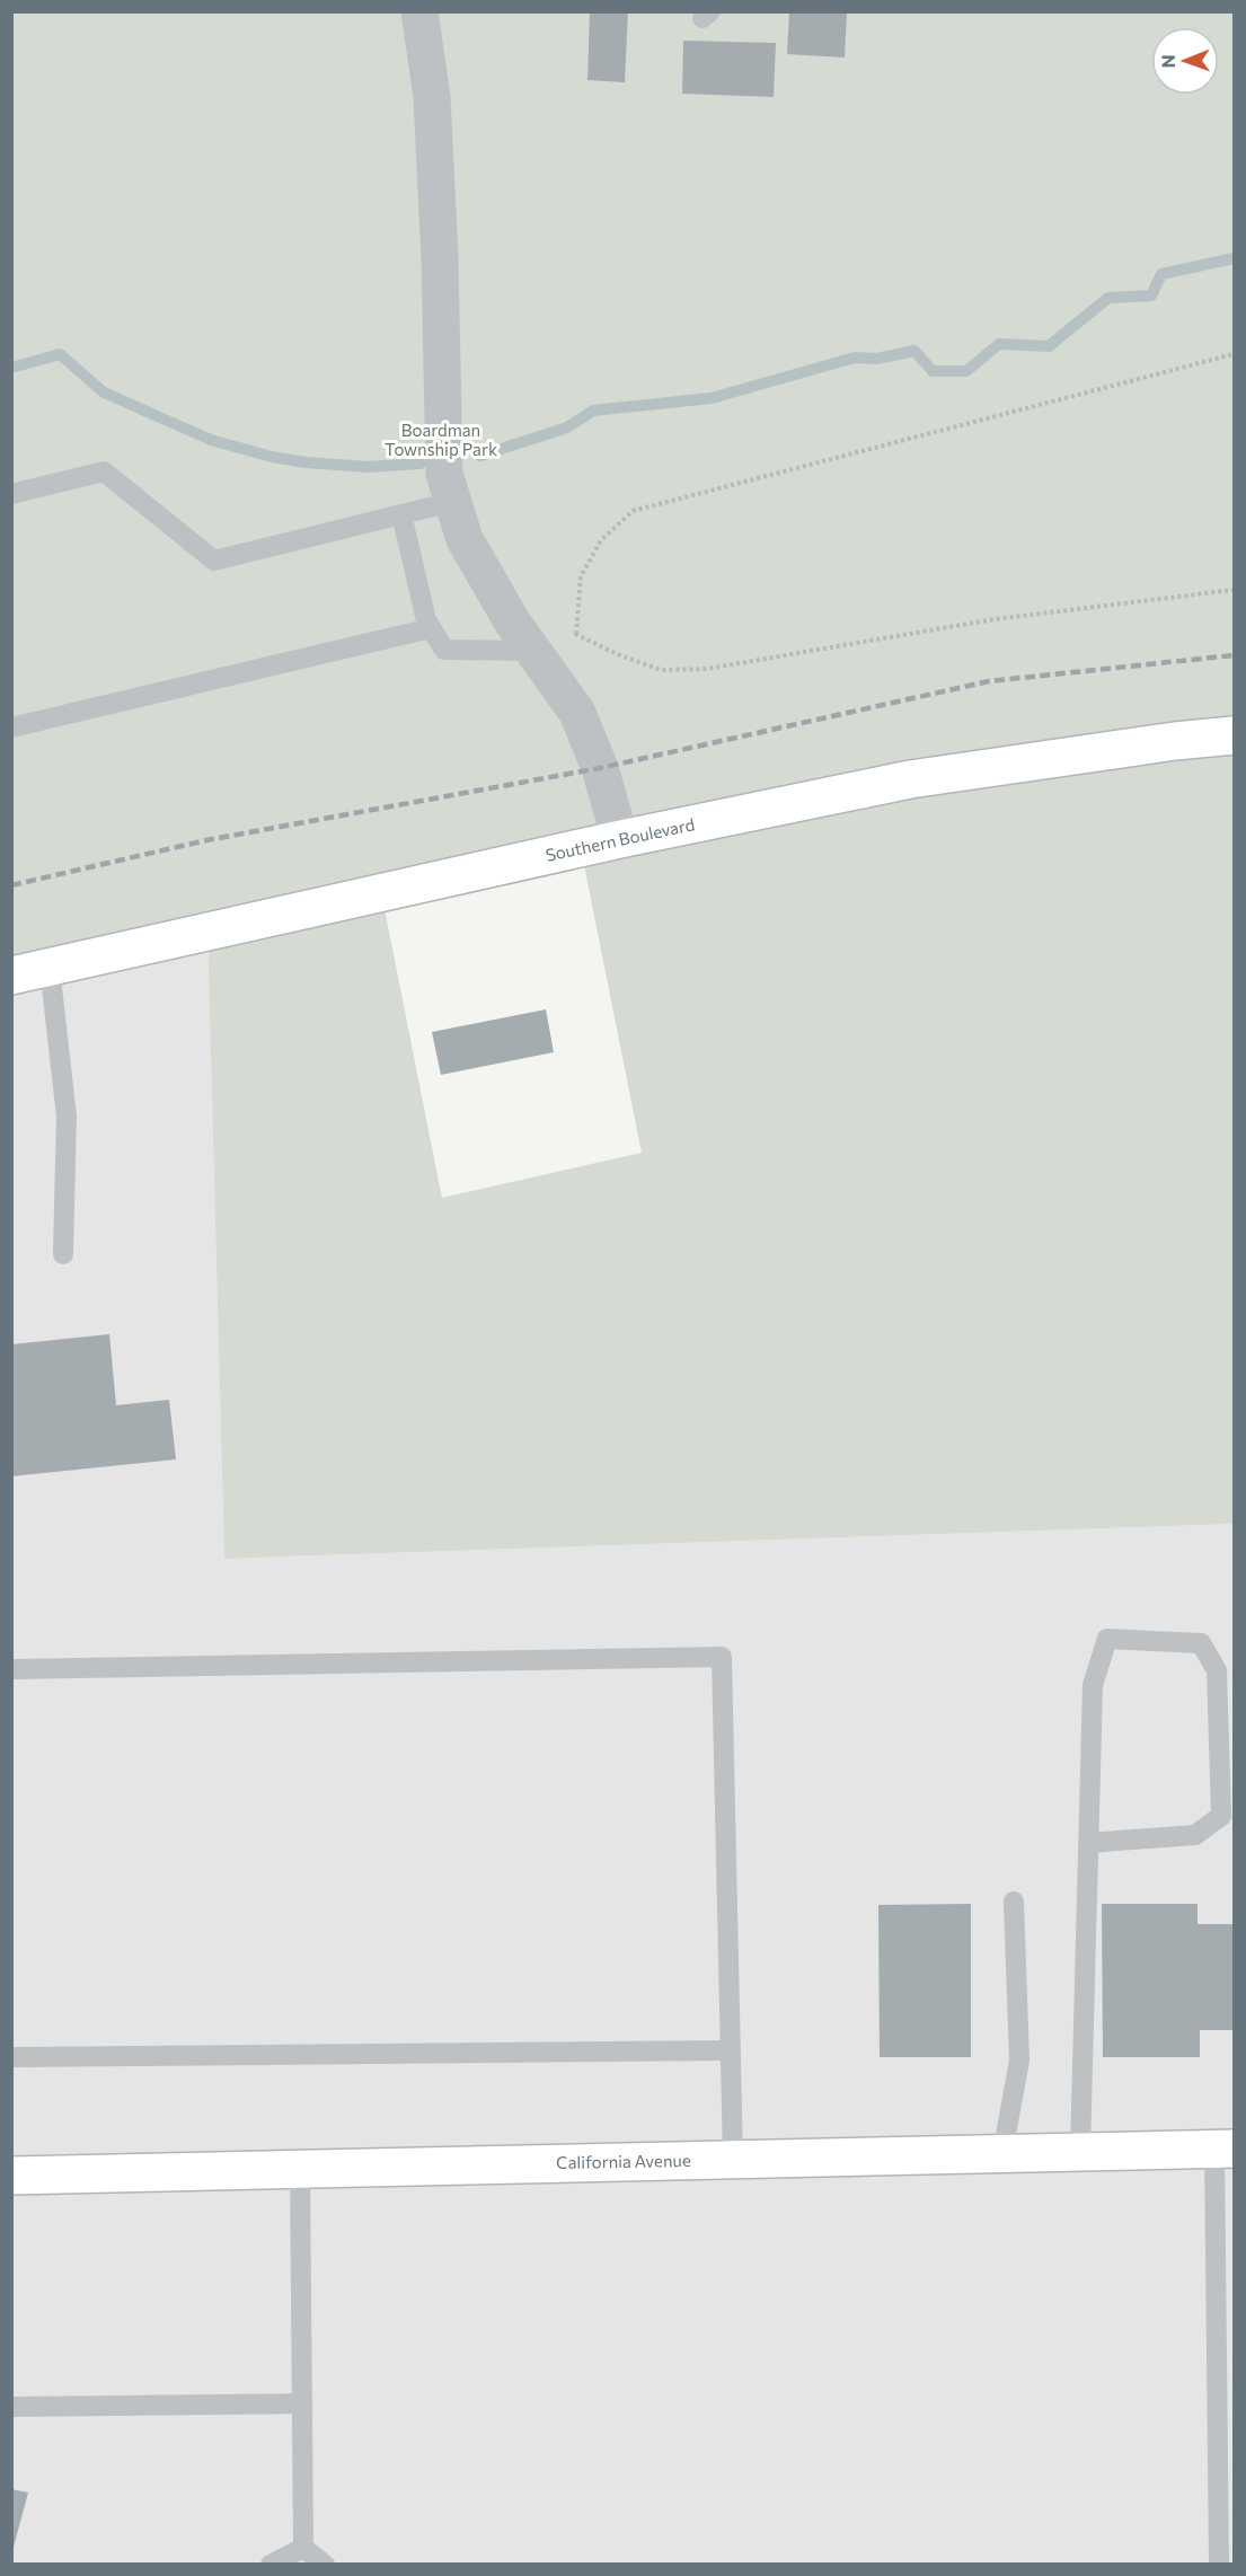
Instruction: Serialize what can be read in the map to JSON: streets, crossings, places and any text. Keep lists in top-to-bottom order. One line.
{"streets":{"street":["Southern Boulevard","California Avenue"]},"parks":["Boardman Township Park"],"north":"left"}
